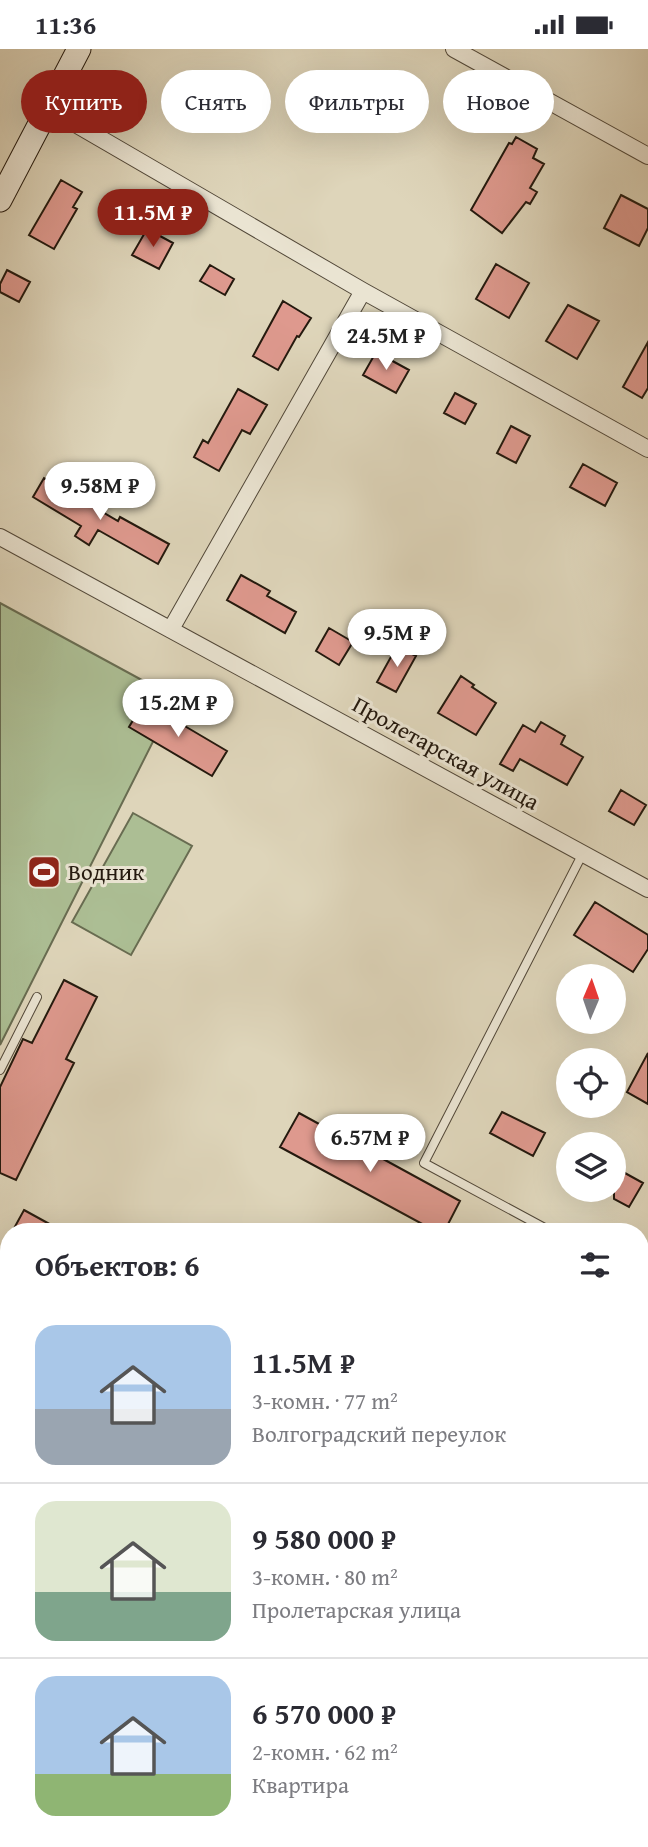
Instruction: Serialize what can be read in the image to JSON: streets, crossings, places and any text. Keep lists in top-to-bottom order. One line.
{"streets":{"street":["Пролетарская улица"]},"places":{"sports":["Водник"]},"north":"top","page":{"status":"11:36","chip":["Купить","Снять","Фильтры","Новое"],"price":["11.5M ₽","24.5M ₽","9.58M ₽","9.5M ₽","15.2M ₽","6.57M ₽"],"heading":"Объектов: 6","list":[{"name":"11.5M ₽","note":"3-комн. · 77 m² · Волгоградский переулок"},{"name":"9 580 000 ₽","note":"3-комн. · 80 m² · Пролетарская улица"},{"name":"6 570 000 ₽","note":"2-комн. · 62 m² · Квартира"}]}}
